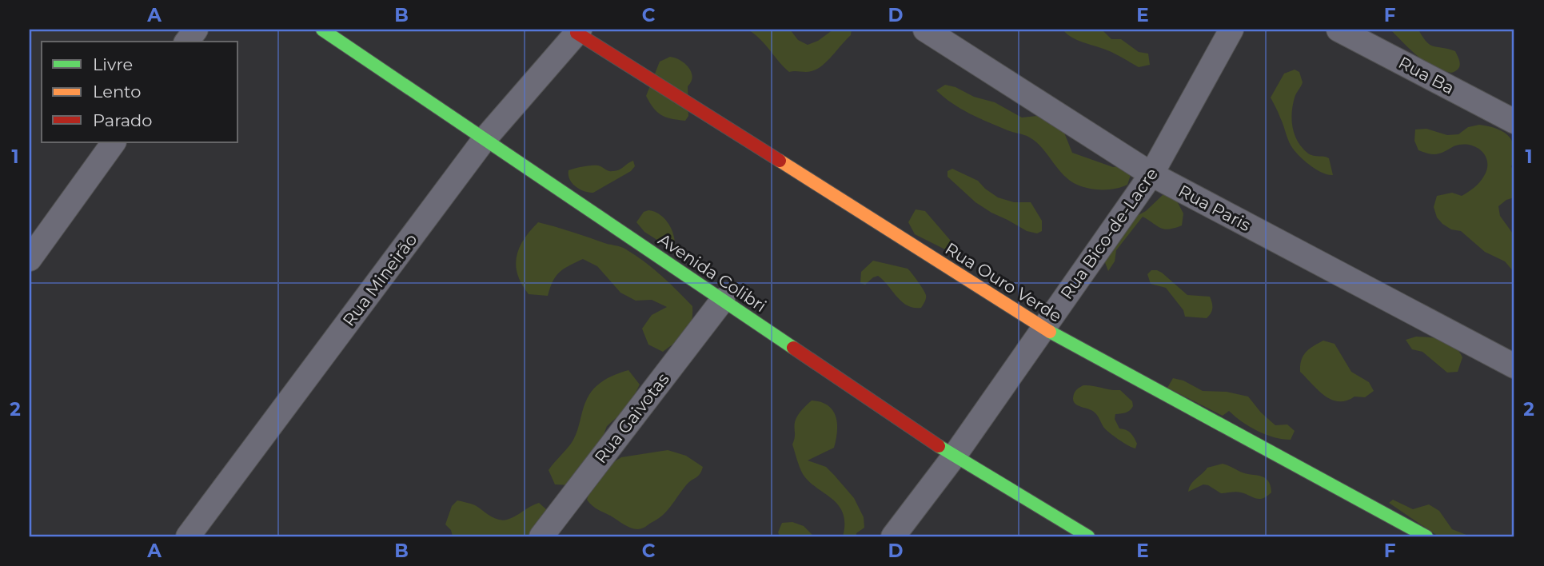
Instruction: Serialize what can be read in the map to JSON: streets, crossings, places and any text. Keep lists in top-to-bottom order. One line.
{"streets":{"street":["Rua Ba","Rua Paris","Rua Bico-de-Lacre","Avenida Colibri","Rua Mineirão","Rua Ouro Verde","Rua Gaivotas"]},"crossings":[["Rua Paris","Rua Bico-de-Lacre"],["Rua Bico-de-Lacre","Avenida Colibri"],["Rua Bico-de-Lacre","Rua Ouro Verde"],["Avenida Colibri","Rua Mineirão"],["Avenida Colibri","Rua Gaivotas"],["Rua Mineirão","Rua Ouro Verde"]],"legend":["Livre","Lento","Parado"],"grid":{"columns":["A","B","C","D","E","F"],"rows":["1","2"]}}
